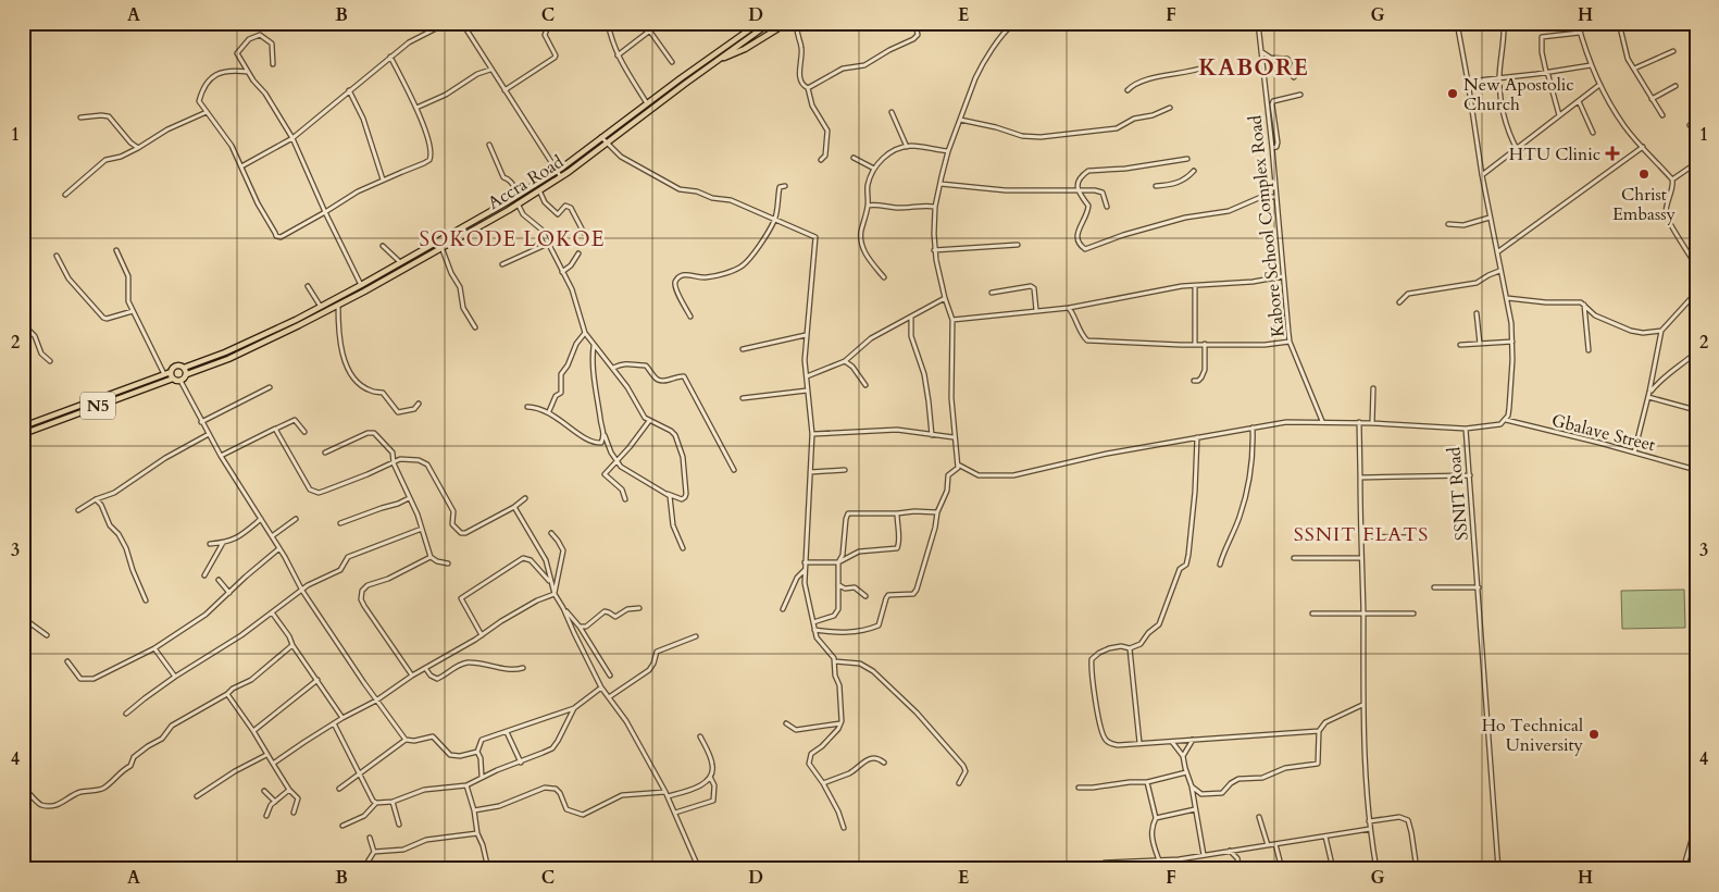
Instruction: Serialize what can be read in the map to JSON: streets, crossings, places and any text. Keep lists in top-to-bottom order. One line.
{"streets":{"main road":["Accra Road","N5"],"street":["Kabore School Complex Road","Gbalave Street","SSNIT Road"]},"crossings":[["Accra Road","N5"],["Gbalave Street","SSNIT Road"]],"districts":["KABORE","SOKODE LOKOE","SSNIT FLATS"],"places":{"other":["New Apostolic Church","Christ Embassy","Ho Technical University"],"health":["HTU Clinic"]},"grid":{"columns":["A","B","C","D","E","F","G","H"],"rows":["1","2","3","4"]}}
